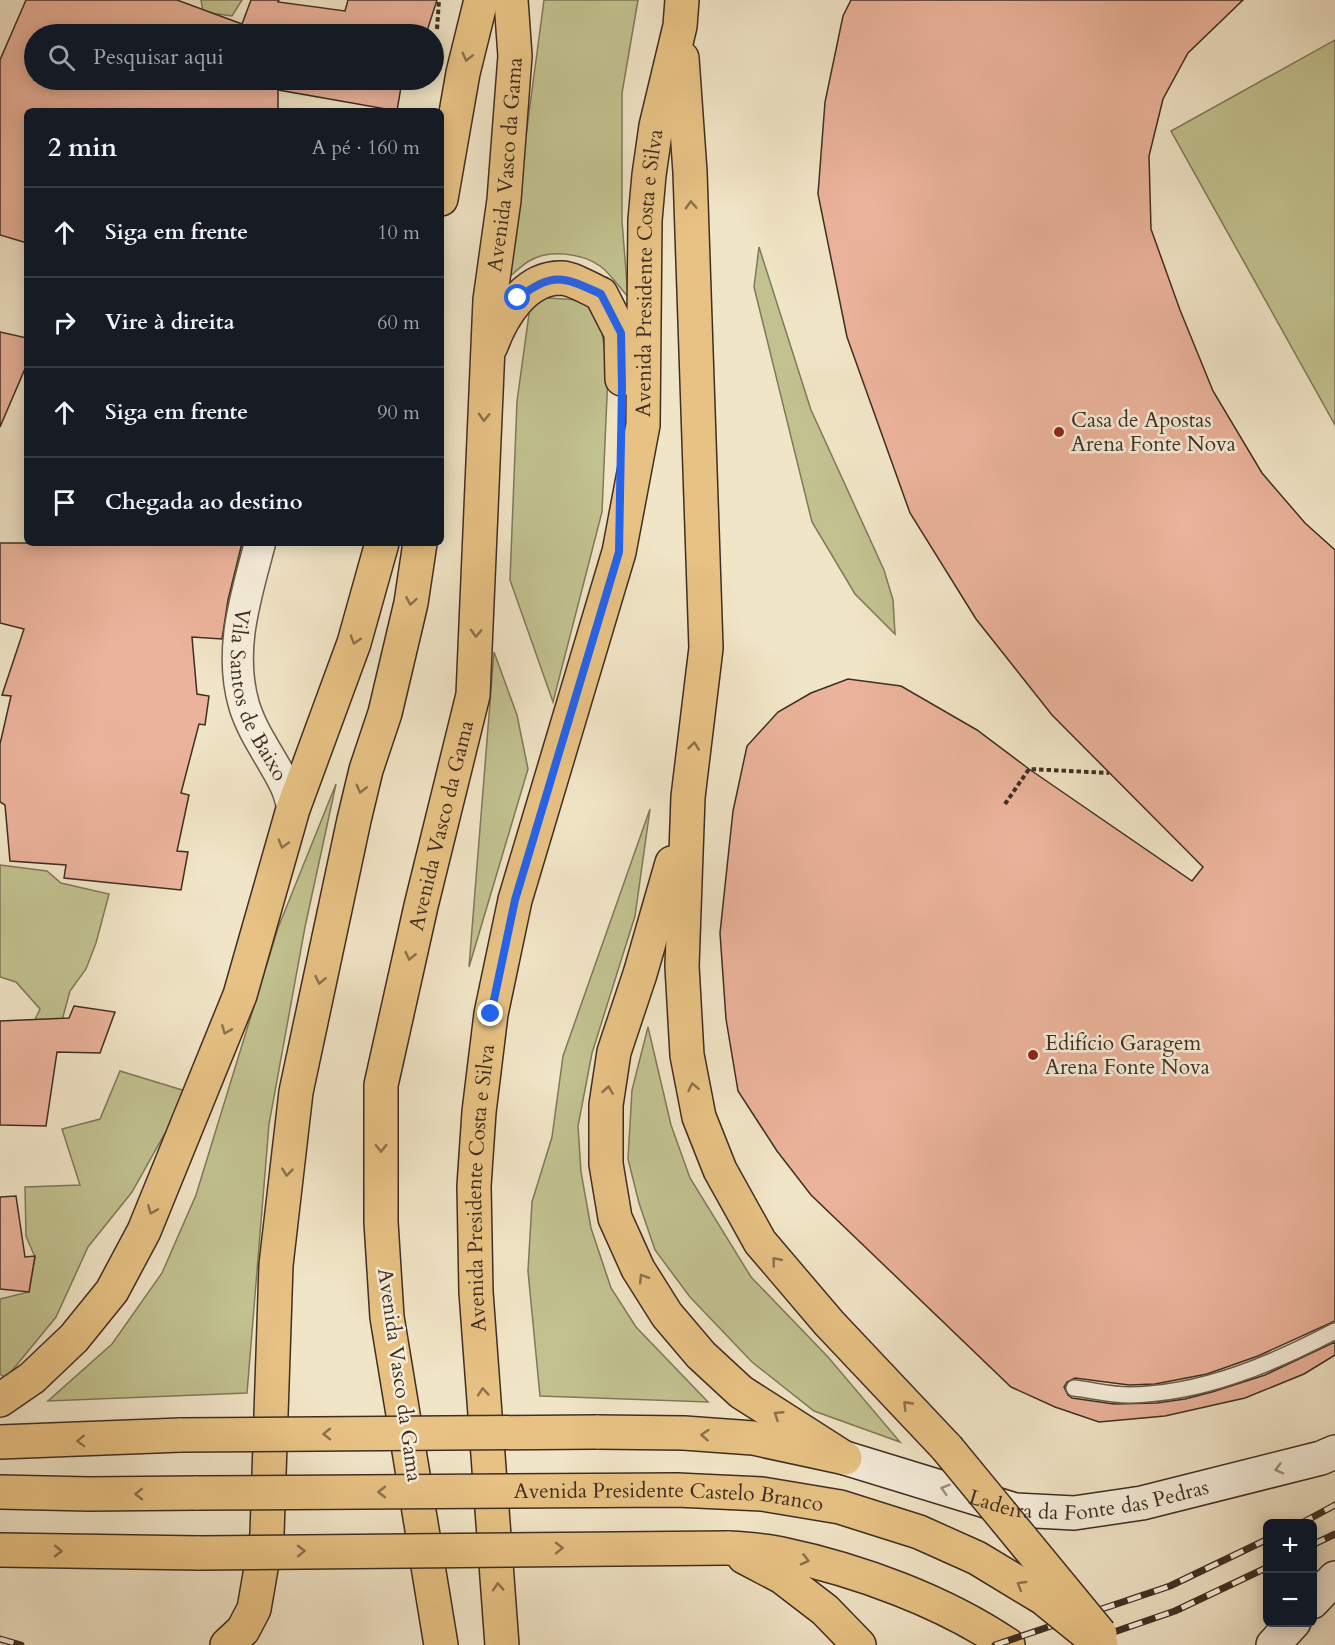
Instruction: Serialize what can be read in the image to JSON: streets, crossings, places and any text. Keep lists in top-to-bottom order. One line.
{"streets":{"main road":["Avenida Vasco da Gama","Avenida Presidente Costa e Silva","Ladeira da Fonte das Pedras","Avenida Presidente Castelo Branco"],"street":["Vila Santos de Baixo"]},"places":["Casa de Apostas Arena Fonte Nova","Edifício Garagem Arena Fonte Nova"],"page":{"search":"Pesquisar aqui","heading":["2 min","A pé · 160 m"],"list":[["Siga em frente","10 m"],["Vire à direita","60 m"],["Siga em frente","90 m"],"Chegada ao destino"],"map_buttons":["+","−"]}}
